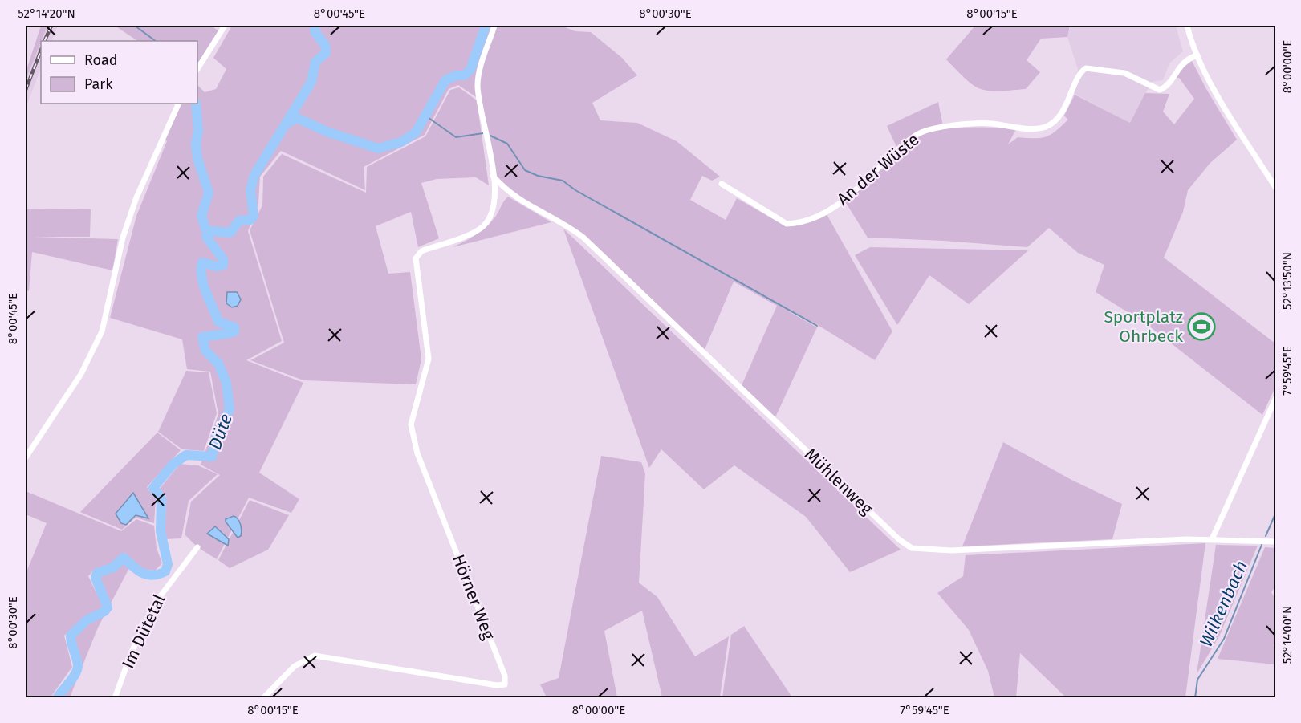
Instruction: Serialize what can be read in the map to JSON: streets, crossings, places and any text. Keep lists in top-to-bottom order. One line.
{"streets":{"street":["An der Wüste","Mühlenweg","Hörner Weg","Im Dütetal"]},"crossings":[["Mühlenweg","Hörner Weg"]],"water":["Düte","Wilkenbach"],"places":{"sports":["Sportplatz Ohrbeck"]},"legend":["Road","Park"],"coordinates":["52°14'20\"N","8°00'45\"E","8°00'30\"E","8°00'15\"E","8°00'00\"E","52°13'50\"N","7°59'45\"E","52°14'00\"N"]}
